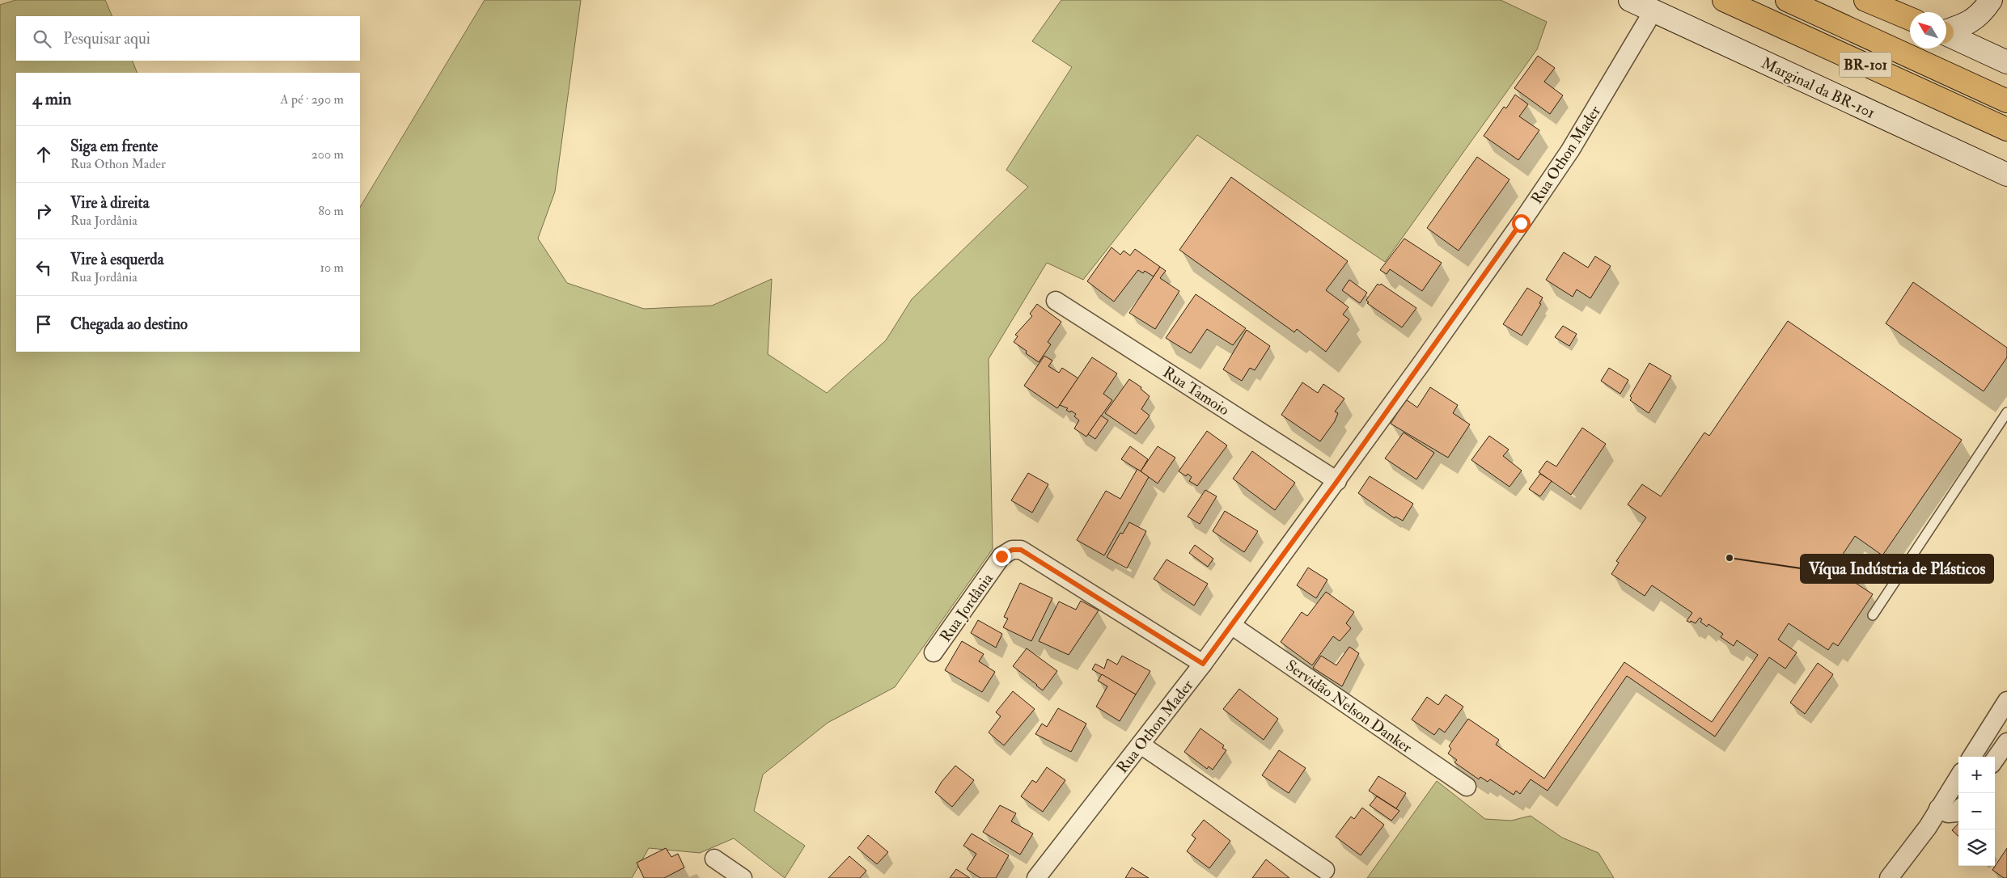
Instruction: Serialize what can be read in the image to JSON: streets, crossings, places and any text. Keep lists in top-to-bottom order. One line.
{"streets":{"highway":["BR-101"],"main road":["Marginal da BR-101"],"street":["Rua Othon Mader","Rua Tamoio","Rua Jordânia","Servidão Nelson Danker"]},"crossings":[["Marginal da BR-101","Rua Othon Mader"],["Rua Othon Mader","Rua Tamoio"],["Rua Othon Mader","Rua Jordânia"],["Rua Othon Mader","Servidão Nelson Danker"]],"places":["Víqua Indústria de Plásticos"],"north":"top left","page":{"search":"Pesquisar aqui","heading":["4 min","A pé · 290 m"],"list":[["Siga em frente","Rua Othon Mader","200 m"],["Vire à direita","Rua Jordânia","80 m"],["Vire à esquerda","Rua Jordânia","10 m"],"Chegada ao destino"],"map_buttons":["+","−"]}}
